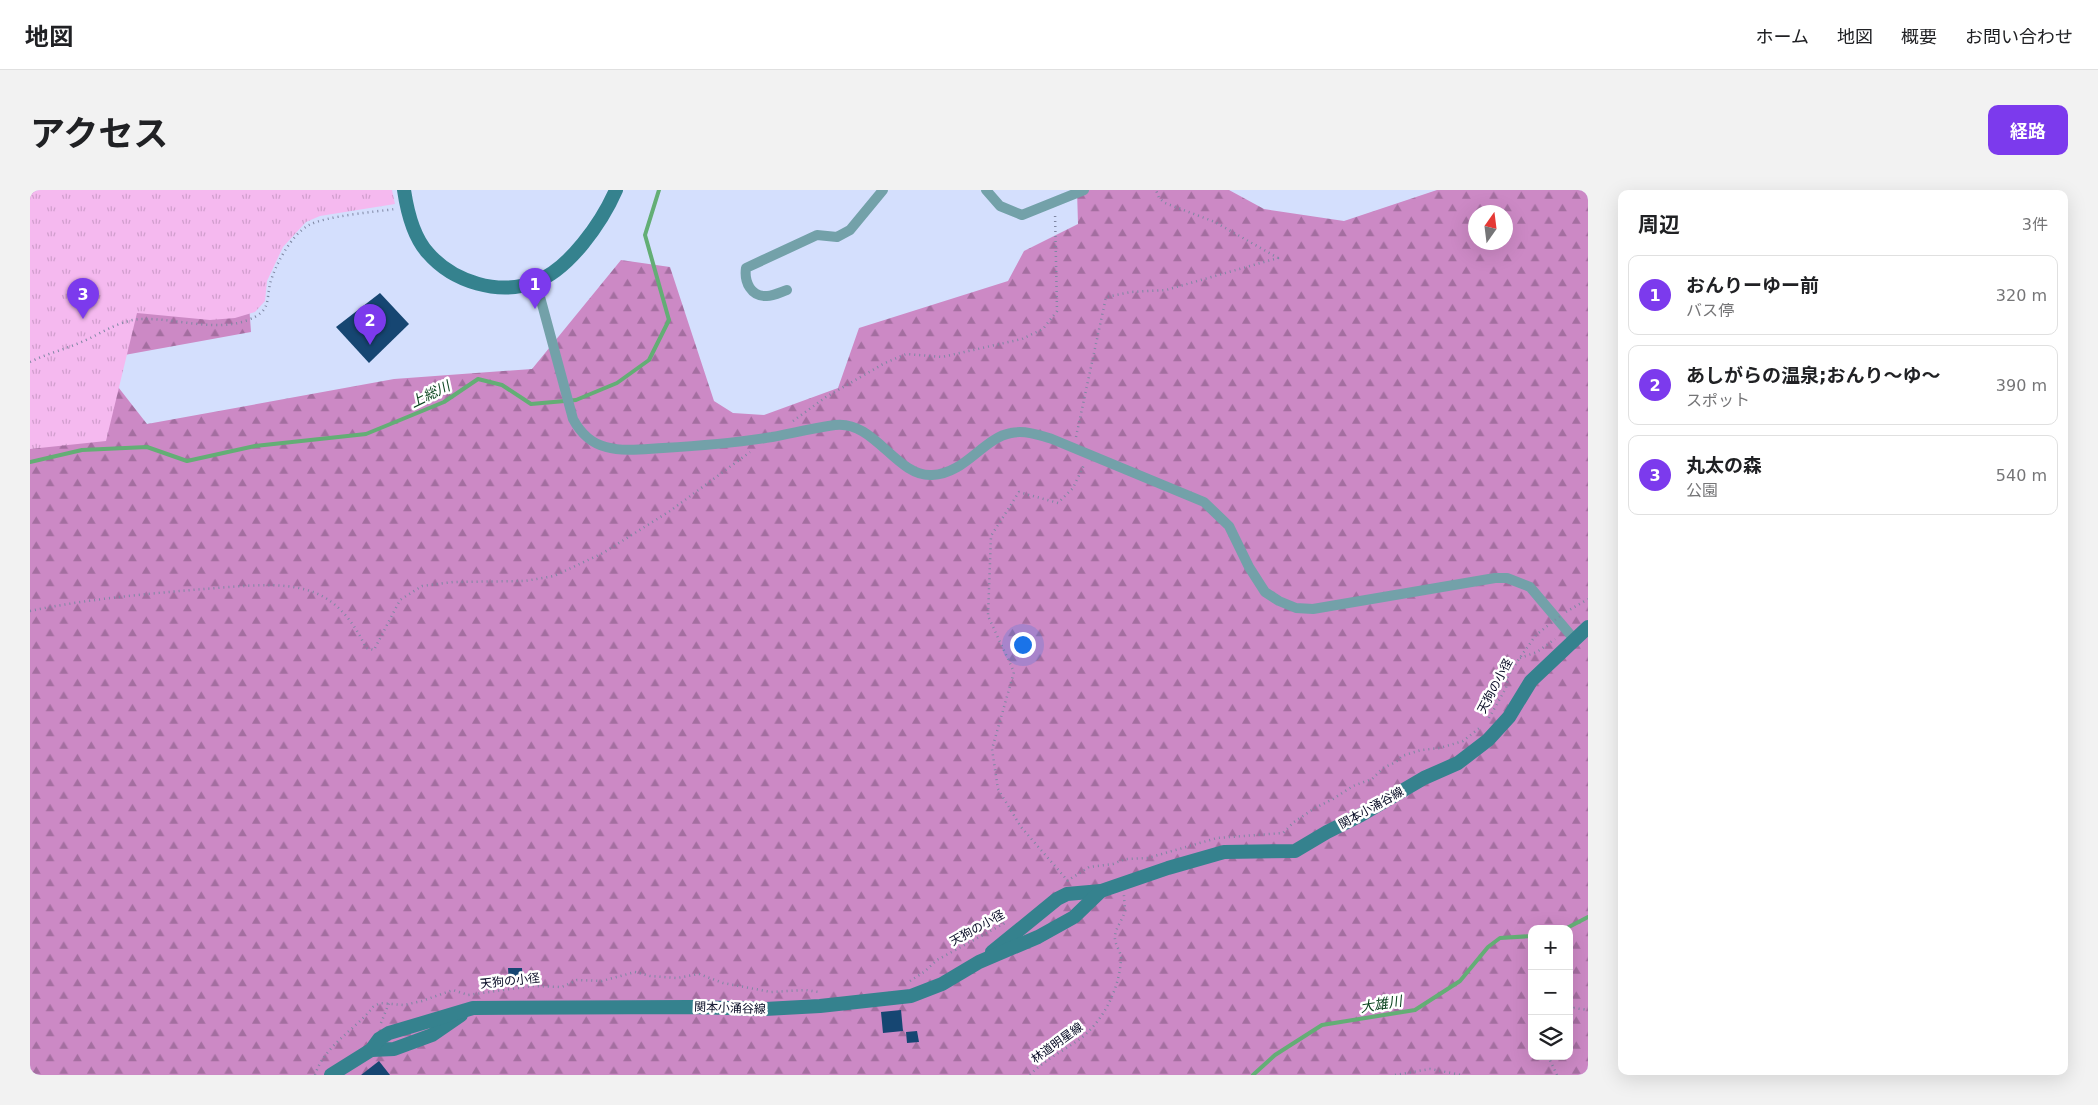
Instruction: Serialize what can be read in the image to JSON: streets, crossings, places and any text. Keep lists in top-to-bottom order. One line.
{"streets":{"main road":["関本小涌谷線"],"path":["天狗の小径","林道明星線"]},"crossings":[["関本小涌谷線","林道明星線"]],"water":["上総川","大雄川"],"north":"top","page":{"header":"地図","nav":["ホーム","地図","概要","お問い合わせ"],"title":"アクセス","buttons":"経路","heading":["周辺","3件"],"list":[{"mark":"1","name":"おんりーゆー前","note":"バス停","value":"320 m"},{"mark":"2","name":"あしがらの温泉;おんり〜ゆ〜","note":"スポット","value":"390 m"},{"mark":"3","name":"丸太の森","note":"公園","value":"540 m"}],"pins":["1","3","2"],"map_buttons":["+","−"]}}
